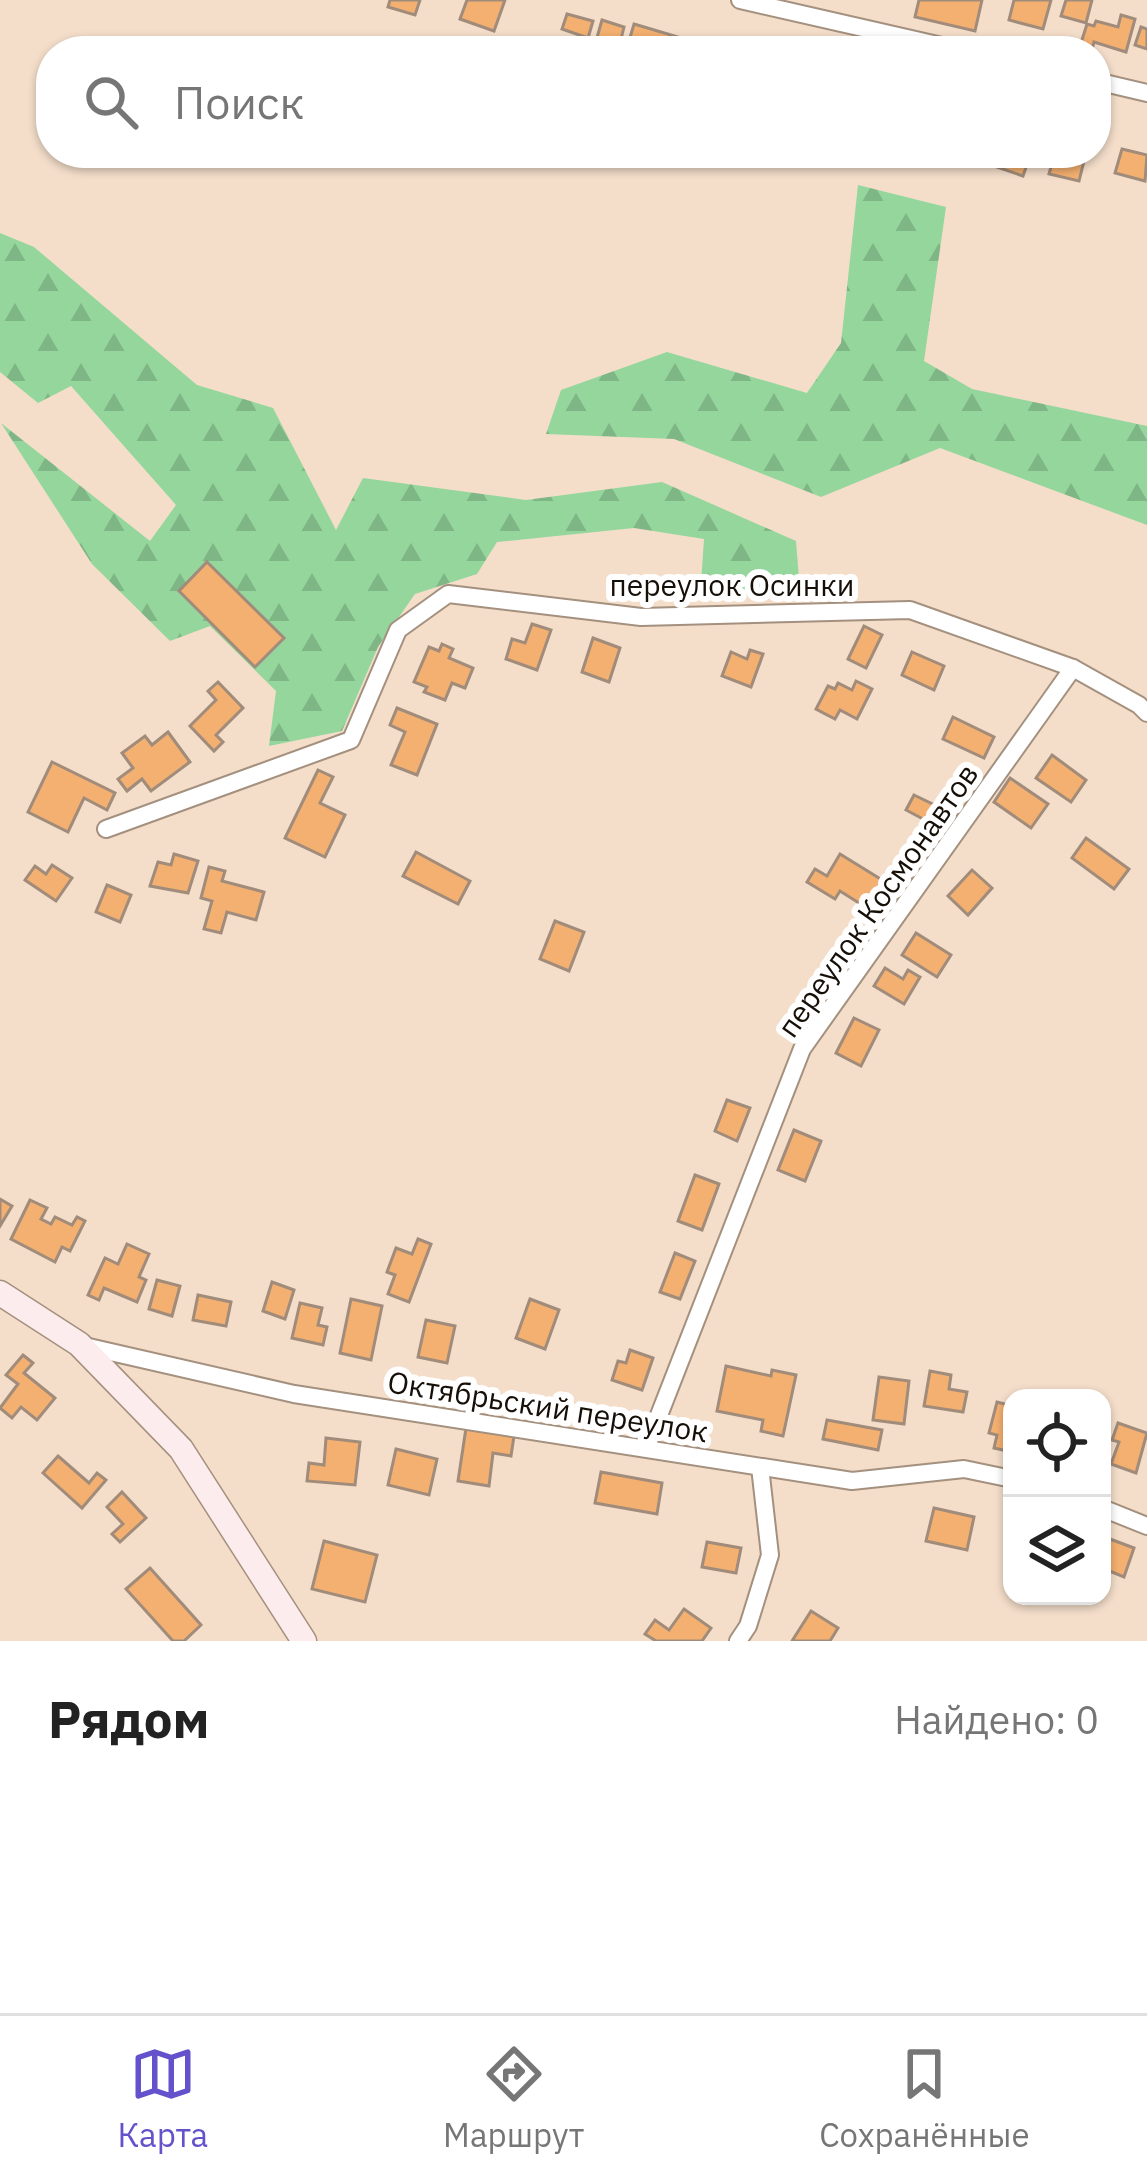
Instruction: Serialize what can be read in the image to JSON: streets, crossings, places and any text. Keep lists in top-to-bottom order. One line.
{"streets":{"street":["переулок Осинки","переулок Космонавтов","Октябрьский переулок"]},"crossings":[["переулок Осинки","переулок Космонавтов"],["переулок Космонавтов","Октябрьский переулок"]],"page":{"search":"Поиск","heading":["Рядом","Найдено: 0"],"nav":["Карта","Маршрут","Сохранённые"]}}
